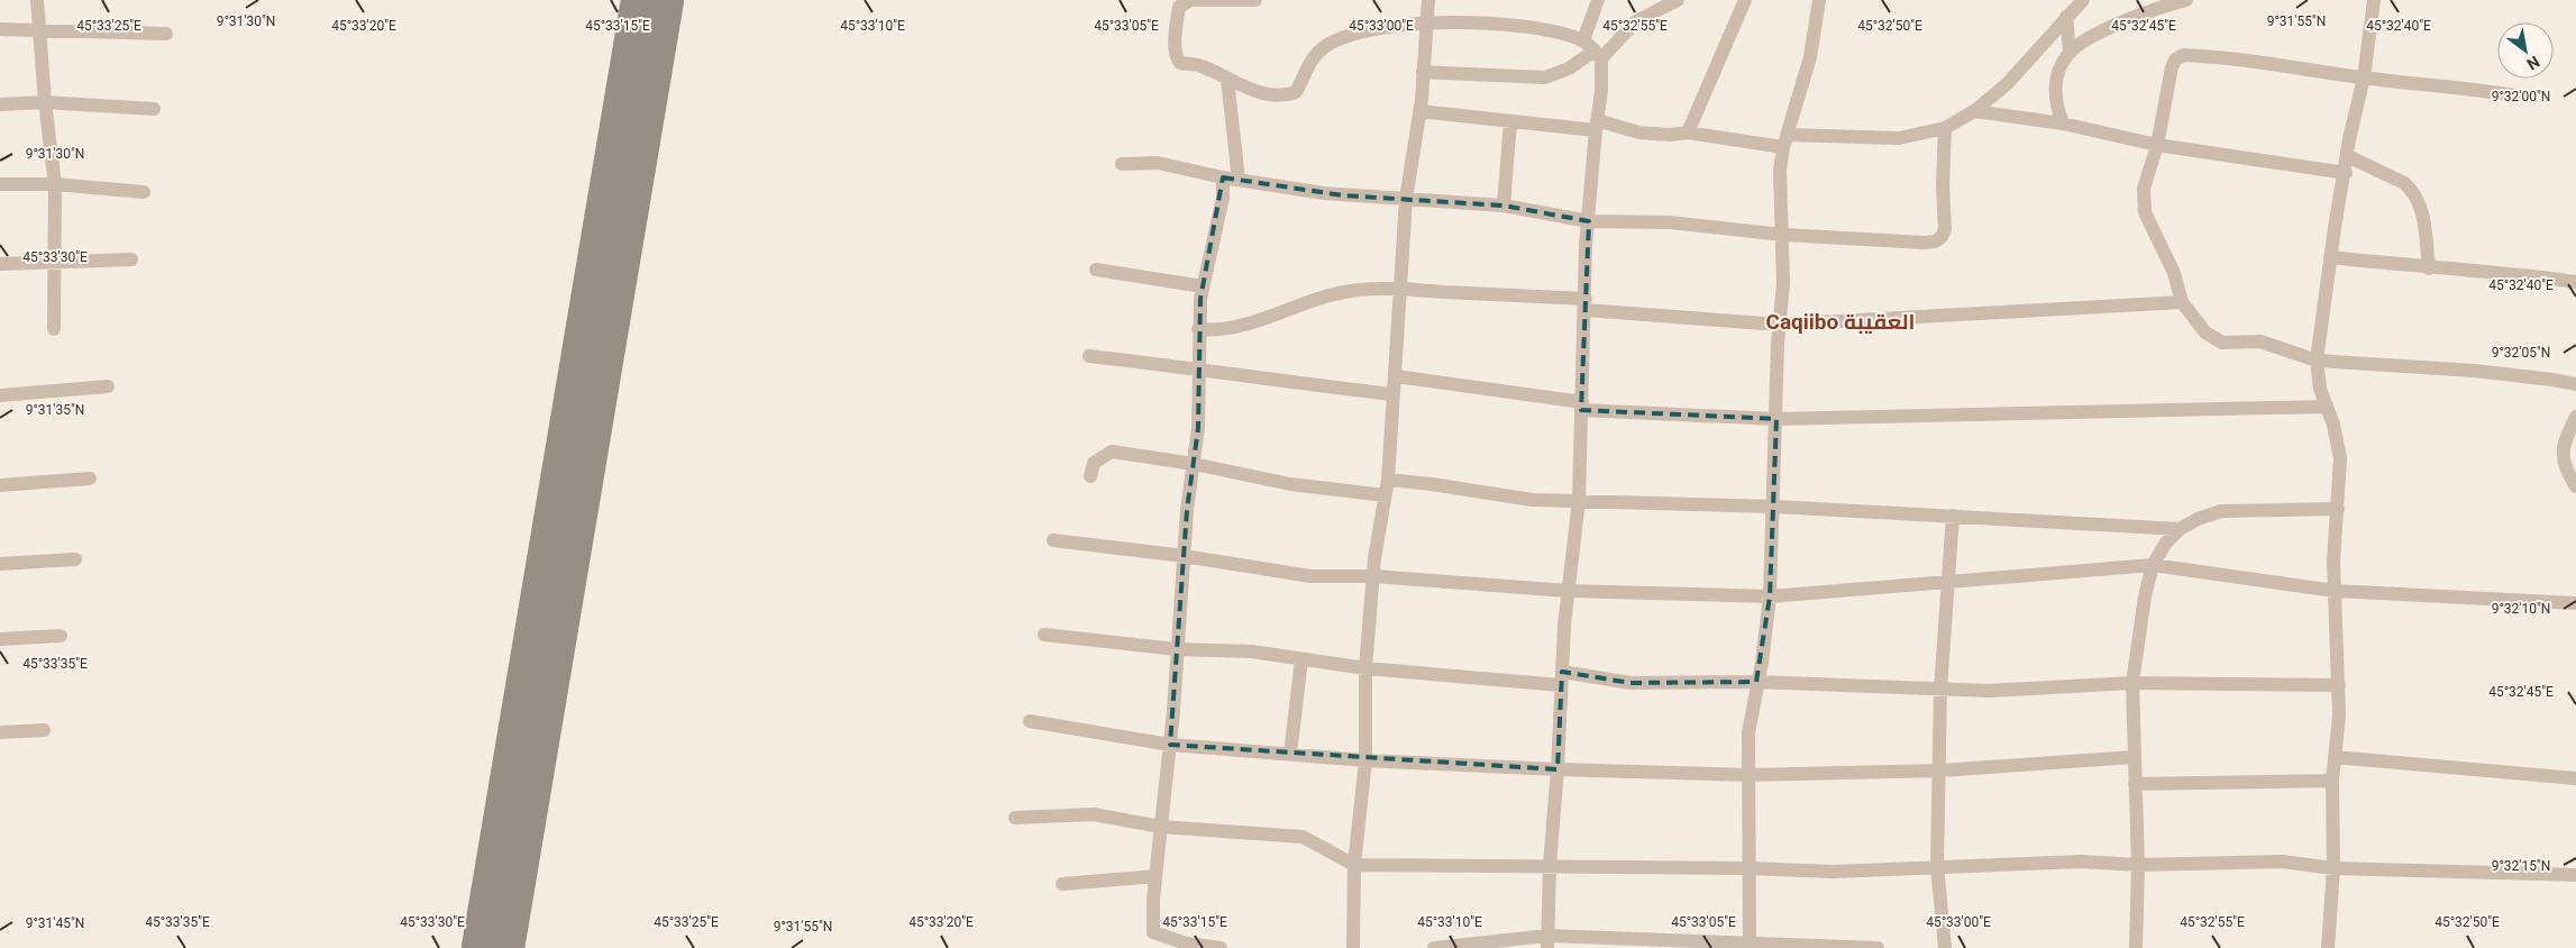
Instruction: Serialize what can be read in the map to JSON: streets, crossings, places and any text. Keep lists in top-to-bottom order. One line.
{"districts":["Caqiibo العقيبة"],"north":"bottom right","coordinates":["9°31'55\"N","9°31'30\"N","45°32'40\"E","45°33'25\"E","45°33'20\"E","45°33'15\"E","45°33'10\"E","45°33'05\"E","45°33'00\"E","45°32'55\"E","45°32'50\"E","45°32'45\"E","9°32'00\"N","45°33'30\"E","9°32'05\"N","9°31'35\"N","9°32'10\"N","45°33'35\"E","9°32'15\"N","9°31'45\"N"]}
